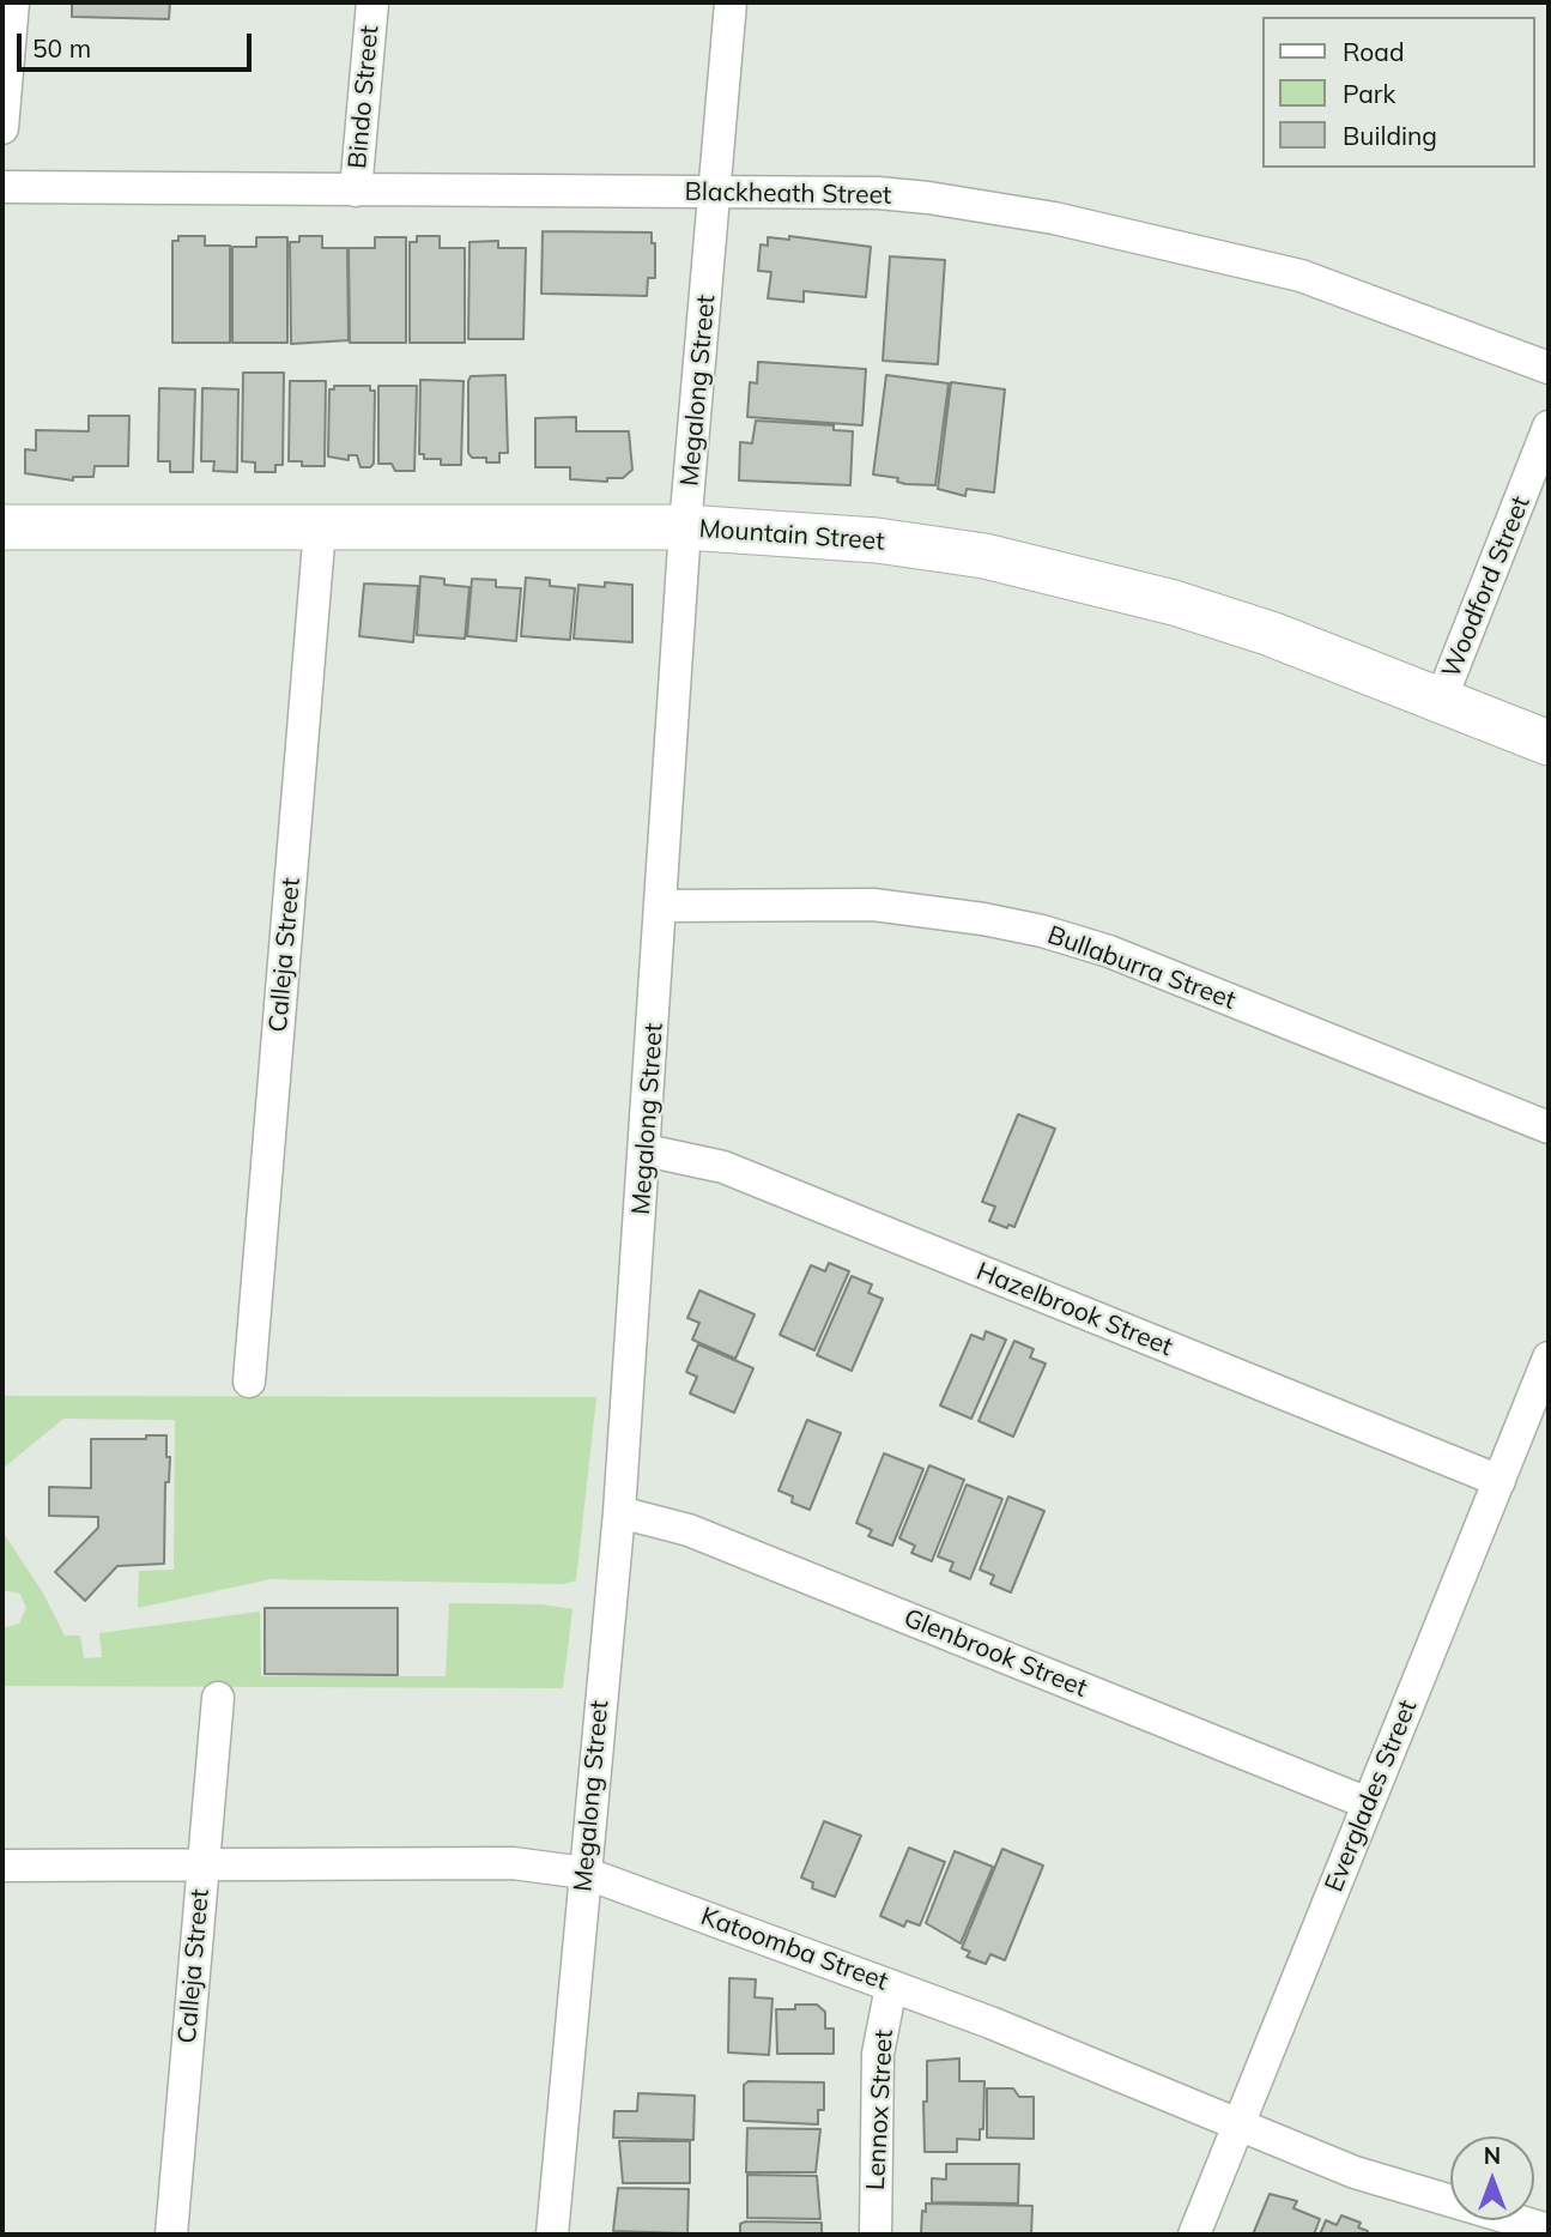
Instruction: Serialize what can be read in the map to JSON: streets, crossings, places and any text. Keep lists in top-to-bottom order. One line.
{"streets":{"street":["Bindo Street","Blackheath Street","Megalong Street","Mountain Street","Woodford Street","Calleja Street","Bullaburra Street","Hazelbrook Street","Glenbrook Street","Everglades Street","Katoomba Street","Lennox Street"]},"crossings":[["Bindo Street","Blackheath Street"],["Blackheath Street","Megalong Street"],["Megalong Street","Mountain Street"],["Megalong Street","Bullaburra Street"],["Megalong Street","Hazelbrook Street"],["Megalong Street","Glenbrook Street"],["Megalong Street","Katoomba Street"],["Mountain Street","Woodford Street"],["Mountain Street","Calleja Street"],["Calleja Street","Katoomba Street"],["Hazelbrook Street","Everglades Street"],["Glenbrook Street","Everglades Street"],["Everglades Street","Katoomba Street"],["Katoomba Street","Lennox Street"]],"legend":["Road","Park","Building"],"scale_bar":"50 m","north":"top"}
